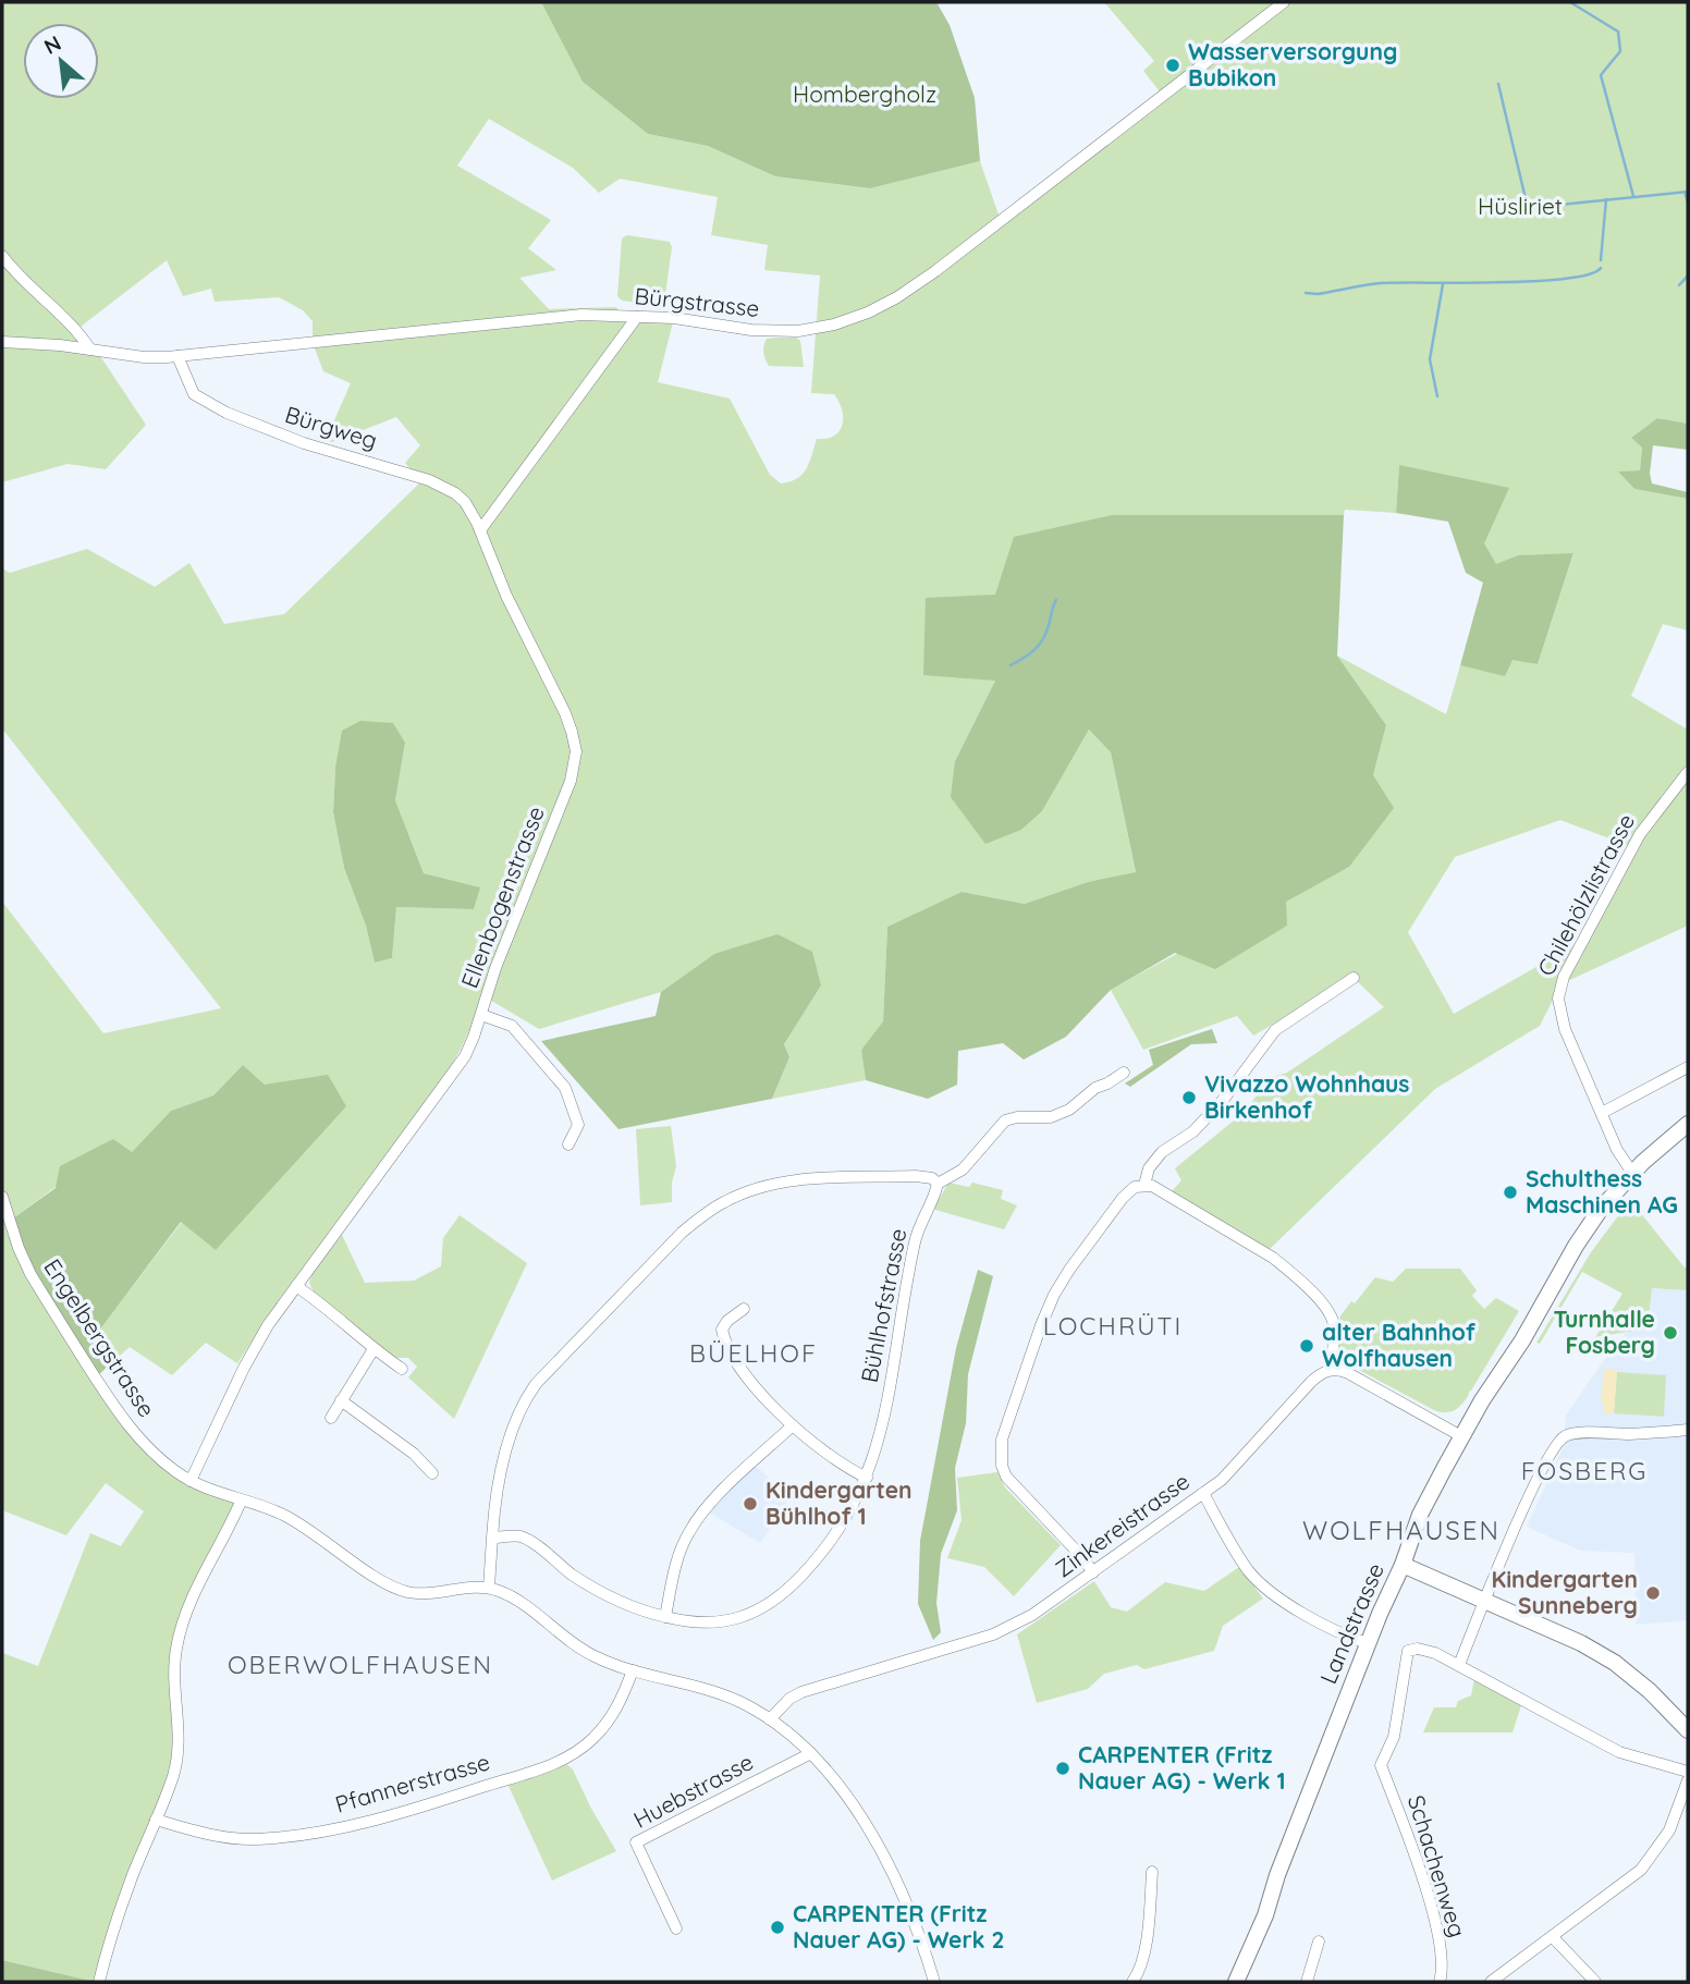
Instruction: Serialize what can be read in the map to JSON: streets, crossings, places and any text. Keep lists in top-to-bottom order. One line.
{"streets":{"main road":["Landstrasse"],"street":["Bürgstrasse","Bürgweg","Chilehölzlistrasse","Ellenbogenstrasse","Bühlhofstrasse","Engelbergstrasse","Zinkereistrasse","Pfannerstrasse","Huebstrasse","Schachenweg"]},"crossings":[["Bürgstrasse","Bürgweg"],["Bürgweg","Ellenbogenstrasse"],["Chilehölzlistrasse","Landstrasse"],["Ellenbogenstrasse","Engelbergstrasse"]],"districts":["LOCHRÜTI","BÜELHOF","FOSBERG","WOLFHAUSEN","OBERWOLFHAUSEN"],"parks":["Hombergholz","Hüsliriet"],"places":["Wasserversorgung Bubikon","Vivazzo Wohnhaus Birkenhof","Schulthess Maschinen AG","Turnhalle Fosberg","alter Bahnhof Wolfhausen","Kindergarten Bühlhof 1","Kindergarten Sunneberg","CARPENTER (Fritz Nauer AG) - Werk 1","CARPENTER (Fritz Nauer AG) - Werk 2"],"north":"top left"}
